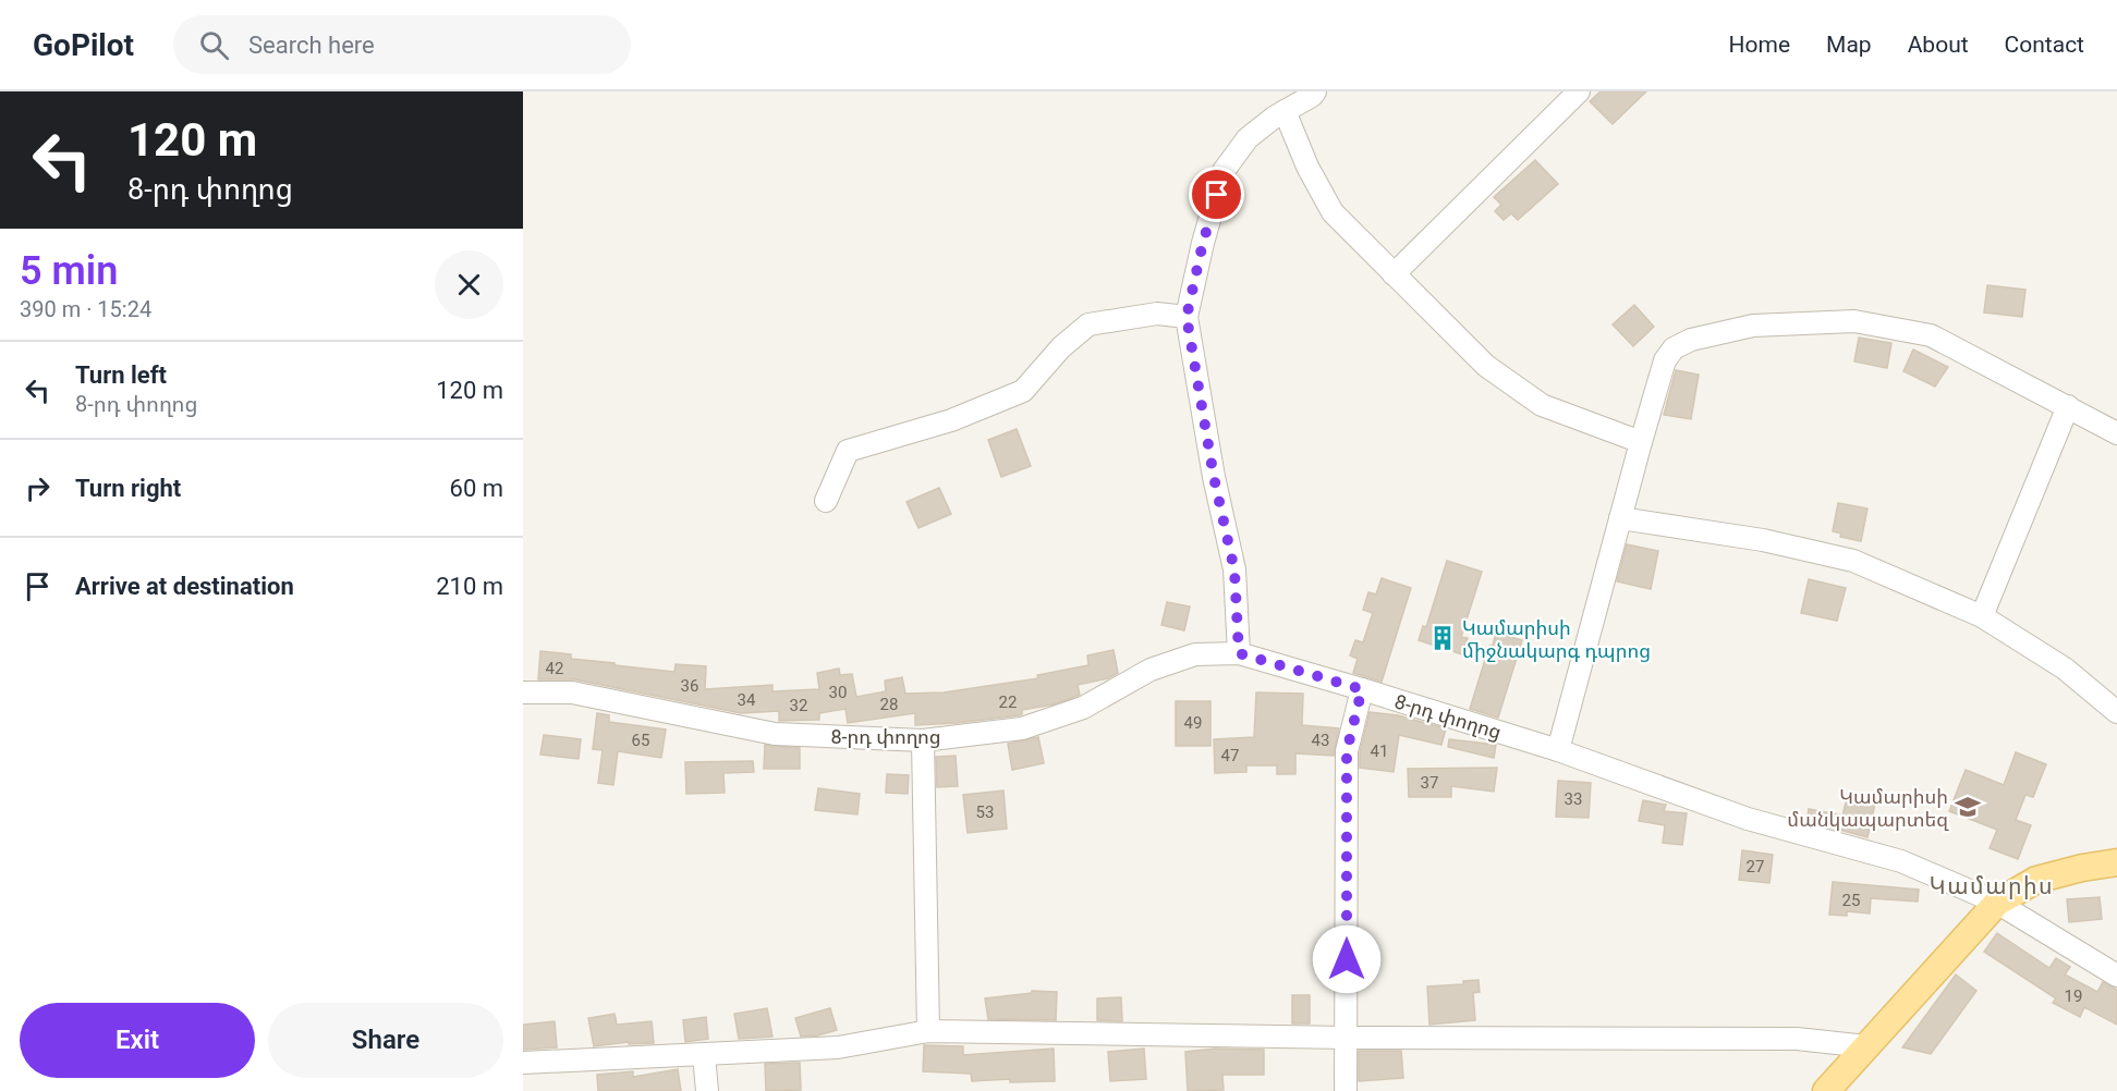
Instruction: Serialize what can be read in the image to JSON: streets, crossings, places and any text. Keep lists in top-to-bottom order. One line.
{"streets":{"street":["8-րդ փողոց"]},"districts":["Կամարիս"],"places":{"building":["Կամարիսի միջնակարգ դպրոց"],"school or university":["Կամարիսի մանկապարտեզ"]},"house_numbers":["42","36","30","34","22","28","32","49","65","43","41","47","37","33","53","27","25","19"],"page":{"header":"GoPilot","search":"Search here","nav":["Home","Map","About","Contact"],"turn":["120 m","8-րդ փողոց"],"heading":["5 min","390 m · 15:24"],"list":[{"name":"Turn left","note":"8-րդ փողոց","value":"120 m"},{"name":"Turn right","value":"60 m"},{"name":"Arrive at destination","value":"210 m"}],"buttons":["Exit","Share"]}}
